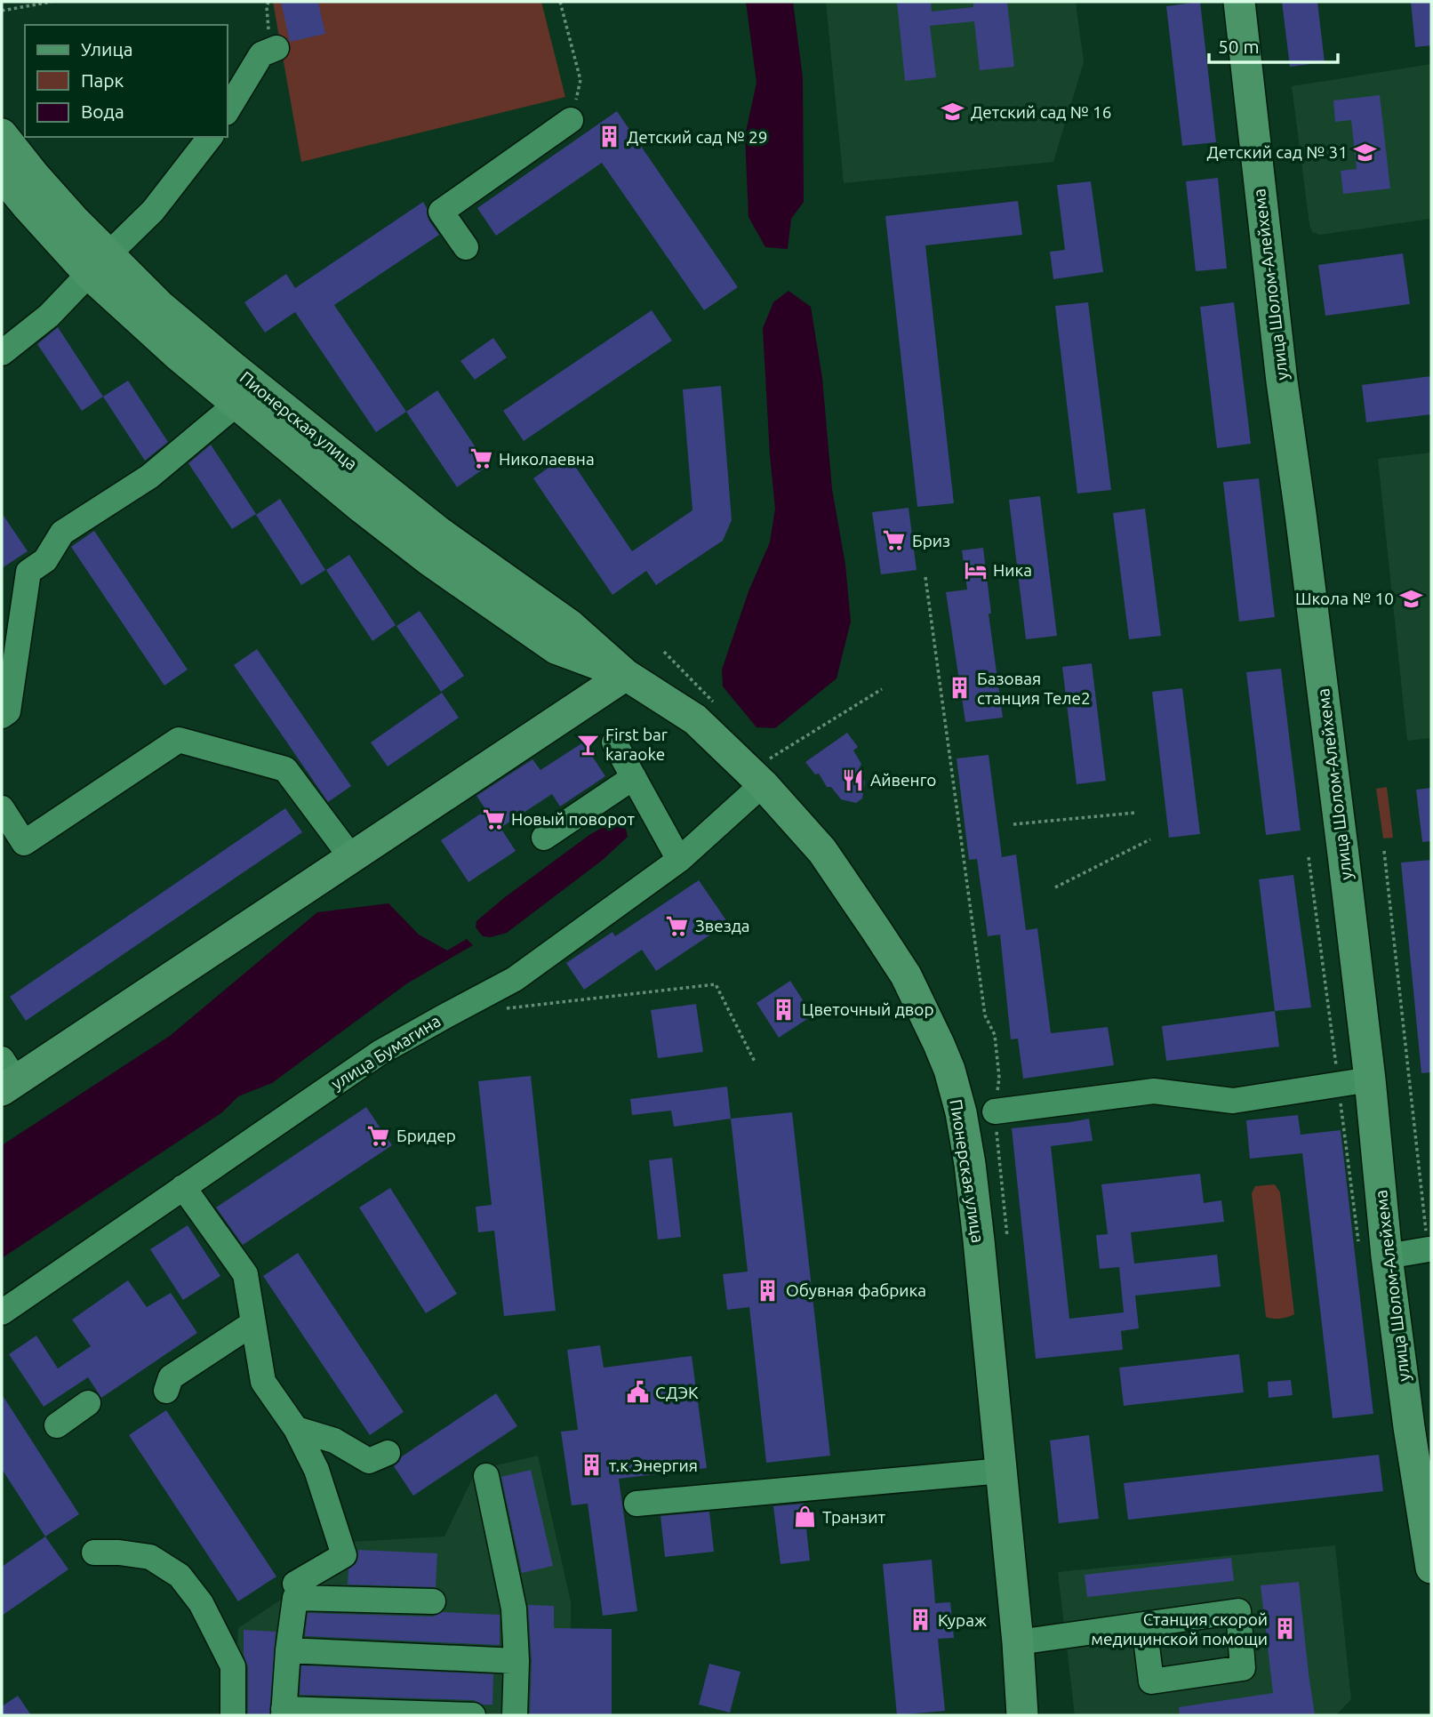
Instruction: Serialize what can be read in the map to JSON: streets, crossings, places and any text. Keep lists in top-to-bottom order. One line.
{"streets":{"main road":["улица Шолом-Алейхема","Пионерская улица"],"street":["улица Бумагина"]},"crossings":[["Пионерская улица","улица Бумагина"]],"places":{"school or university":["Детский сад № 16","Детский сад № 31","Школа № 10"],"building":["Детский сад № 29","Базовая станция Теле2","Цветочный двор","Обувная фабрика","т.к Энергия","Кураж","Станция скорой медицинской помощи"],"supermarket":["Николаевна","Бриз","Новый поворот","Звезда","Бридер"],"hotel":["Ника"],"bar":["First bar karaoke"],"restaurant":["Айвенго"],"public building":["СДЭК"],"shop":["Транзит"]},"legend":["Улица","Парк","Вода"],"scale_bar":"50 m"}
